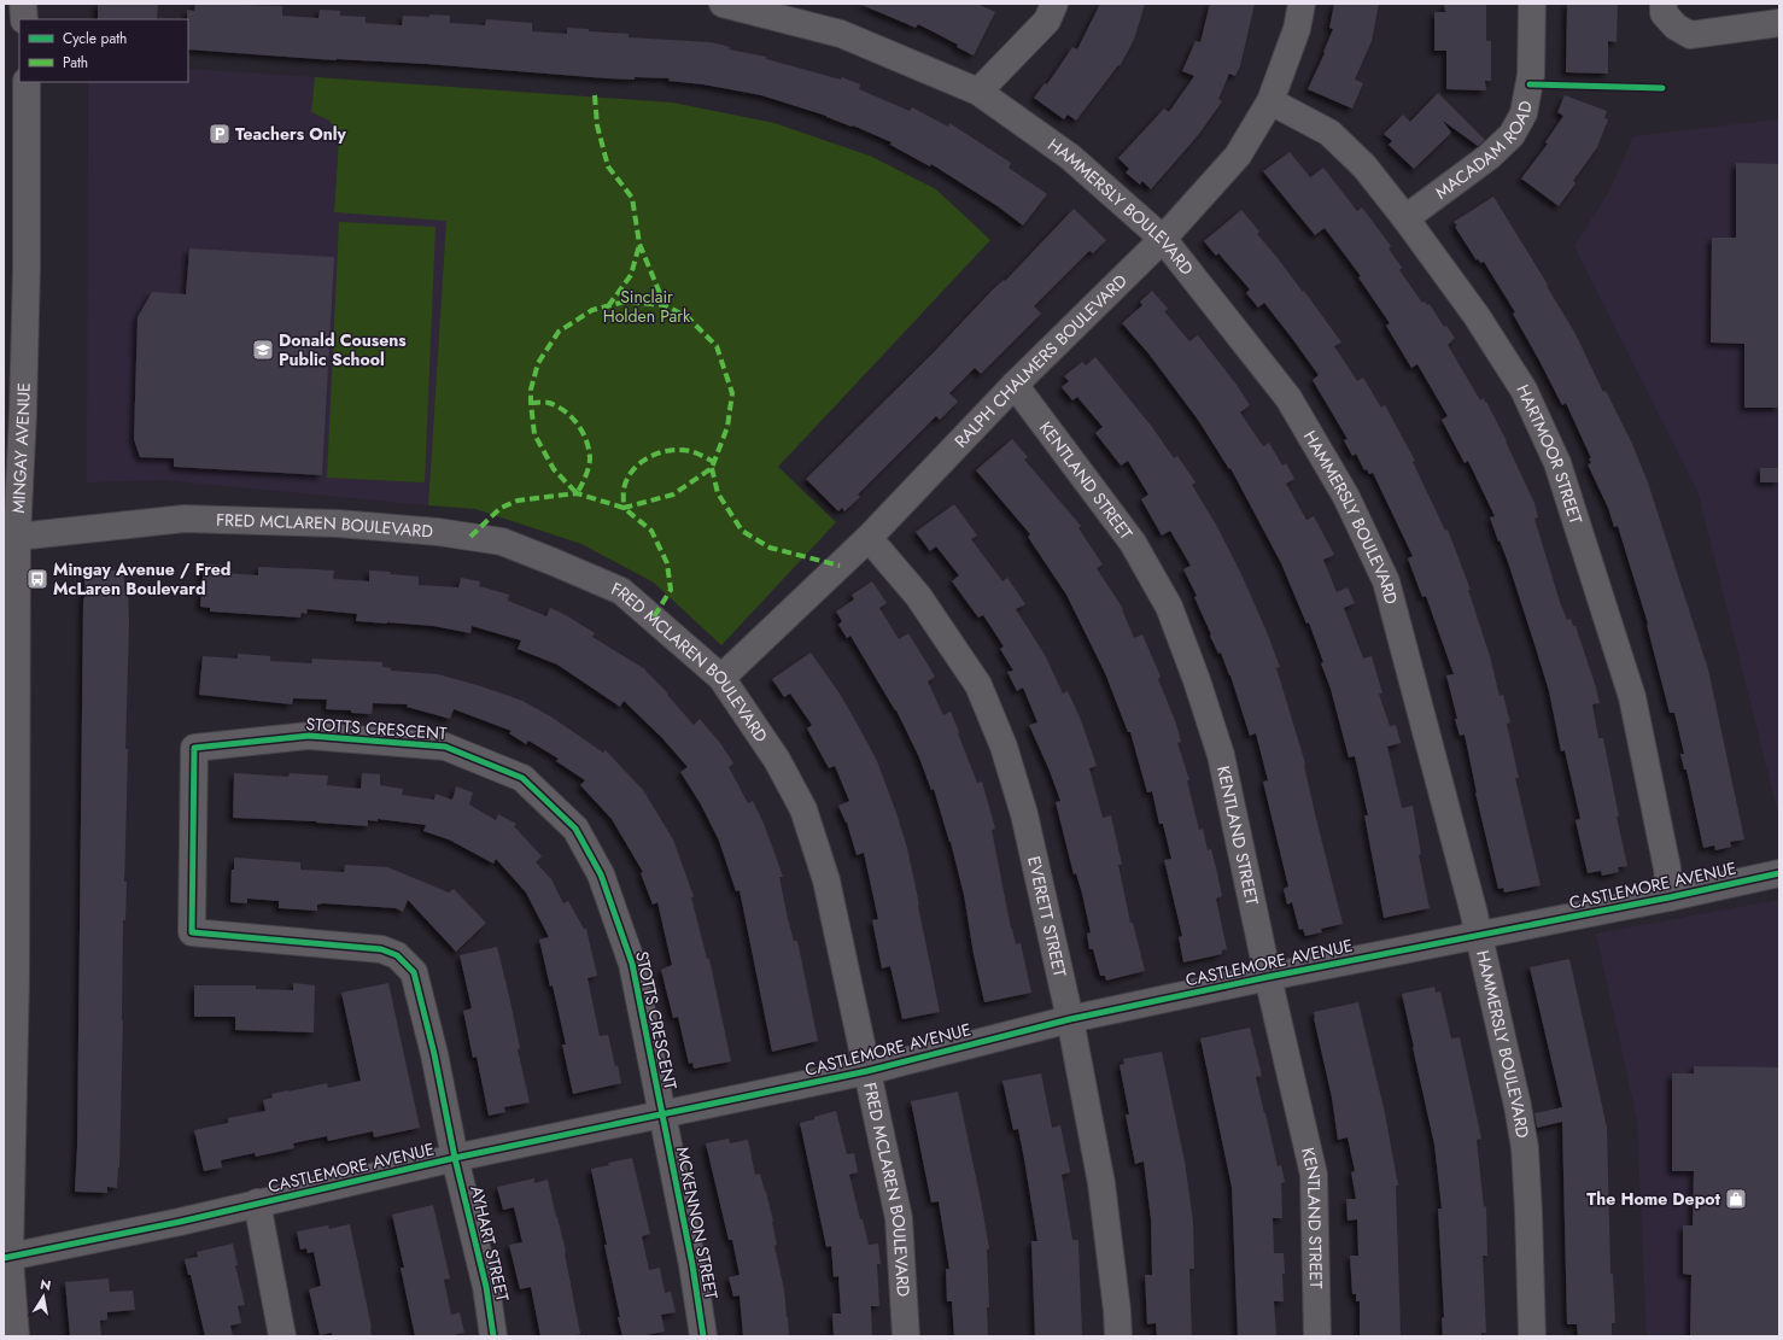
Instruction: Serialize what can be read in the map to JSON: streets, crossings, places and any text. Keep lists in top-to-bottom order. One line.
{"streets":{"street":["MACADAM ROAD","HAMMERSLY BOULEVARD","RALPH CHALMERS BOULEVARD","MINGAY AVENUE","HARTMOOR STREET","KENTLAND STREET","FRED MCLAREN BOULEVARD","STOTTS CRESCENT","CASTLEMORE AVENUE","EVERETT STREET","MCKENNON STREET","AYHART STREET"]},"crossings":[["MACADAM ROAD","HARTMOOR STREET"],["HAMMERSLY BOULEVARD","RALPH CHALMERS BOULEVARD"],["HAMMERSLY BOULEVARD","CASTLEMORE AVENUE"],["RALPH CHALMERS BOULEVARD","HARTMOOR STREET"],["RALPH CHALMERS BOULEVARD","KENTLAND STREET"],["RALPH CHALMERS BOULEVARD","FRED MCLAREN BOULEVARD"],["RALPH CHALMERS BOULEVARD","EVERETT STREET"],["MINGAY AVENUE","FRED MCLAREN BOULEVARD"],["MINGAY AVENUE","CASTLEMORE AVENUE"],["HARTMOOR STREET","CASTLEMORE AVENUE"],["KENTLAND STREET","CASTLEMORE AVENUE"],["FRED MCLAREN BOULEVARD","CASTLEMORE AVENUE"],["STOTTS CRESCENT","CASTLEMORE AVENUE"],["STOTTS CRESCENT","MCKENNON STREET"],["STOTTS CRESCENT","AYHART STREET"],["CASTLEMORE AVENUE","EVERETT STREET"],["CASTLEMORE AVENUE","MCKENNON STREET"],["CASTLEMORE AVENUE","AYHART STREET"]],"parks":["Sinclair Holden Park"],"places":{"parking":["Teachers Only"],"school or university":["Donald Cousens Public School"],"bus stop":["Mingay Avenue / Fred McLaren Boulevard"],"shop":["The Home Depot"]},"legend":["Cycle path","Path"],"north":"top"}
